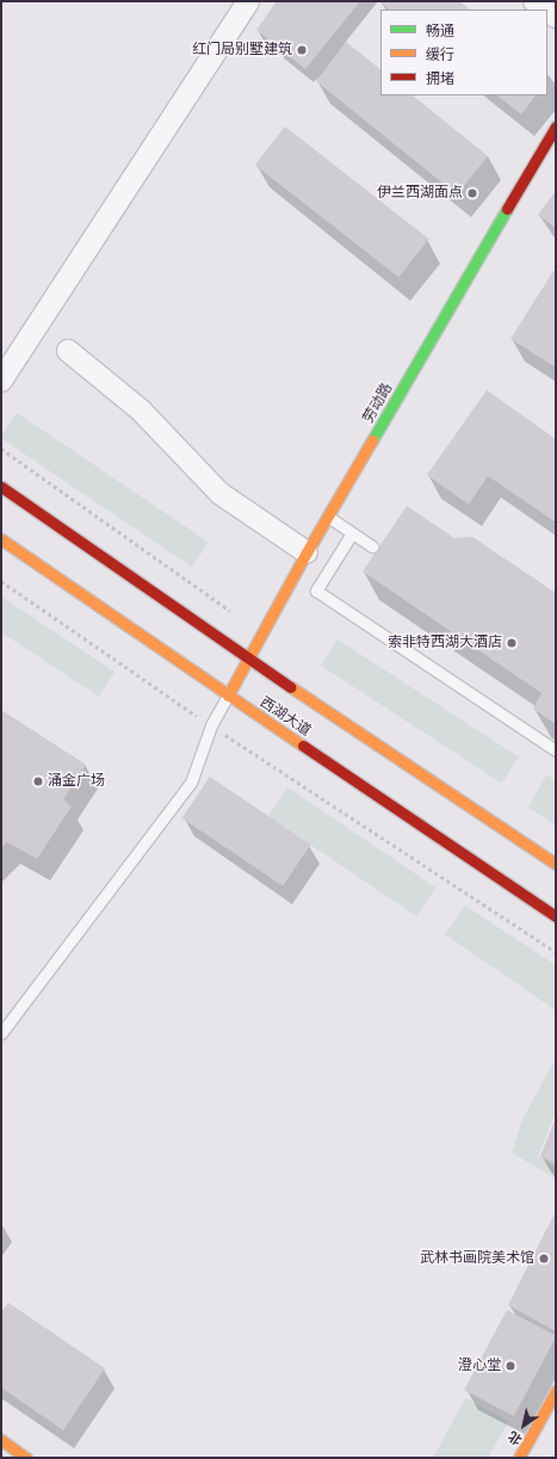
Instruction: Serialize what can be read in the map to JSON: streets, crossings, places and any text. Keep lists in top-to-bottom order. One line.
{"streets":{"main road":["劳动路","西湖大道"]},"crossings":[["劳动路","西湖大道"]],"places":["红门局别墅建筑","伊兰西湖面点","索非特西湖大酒店","涌金广场","武林书画院美术馆","澄心堂"],"legend":["畅通","缓行","拥堵"],"north":"bottom left"}
